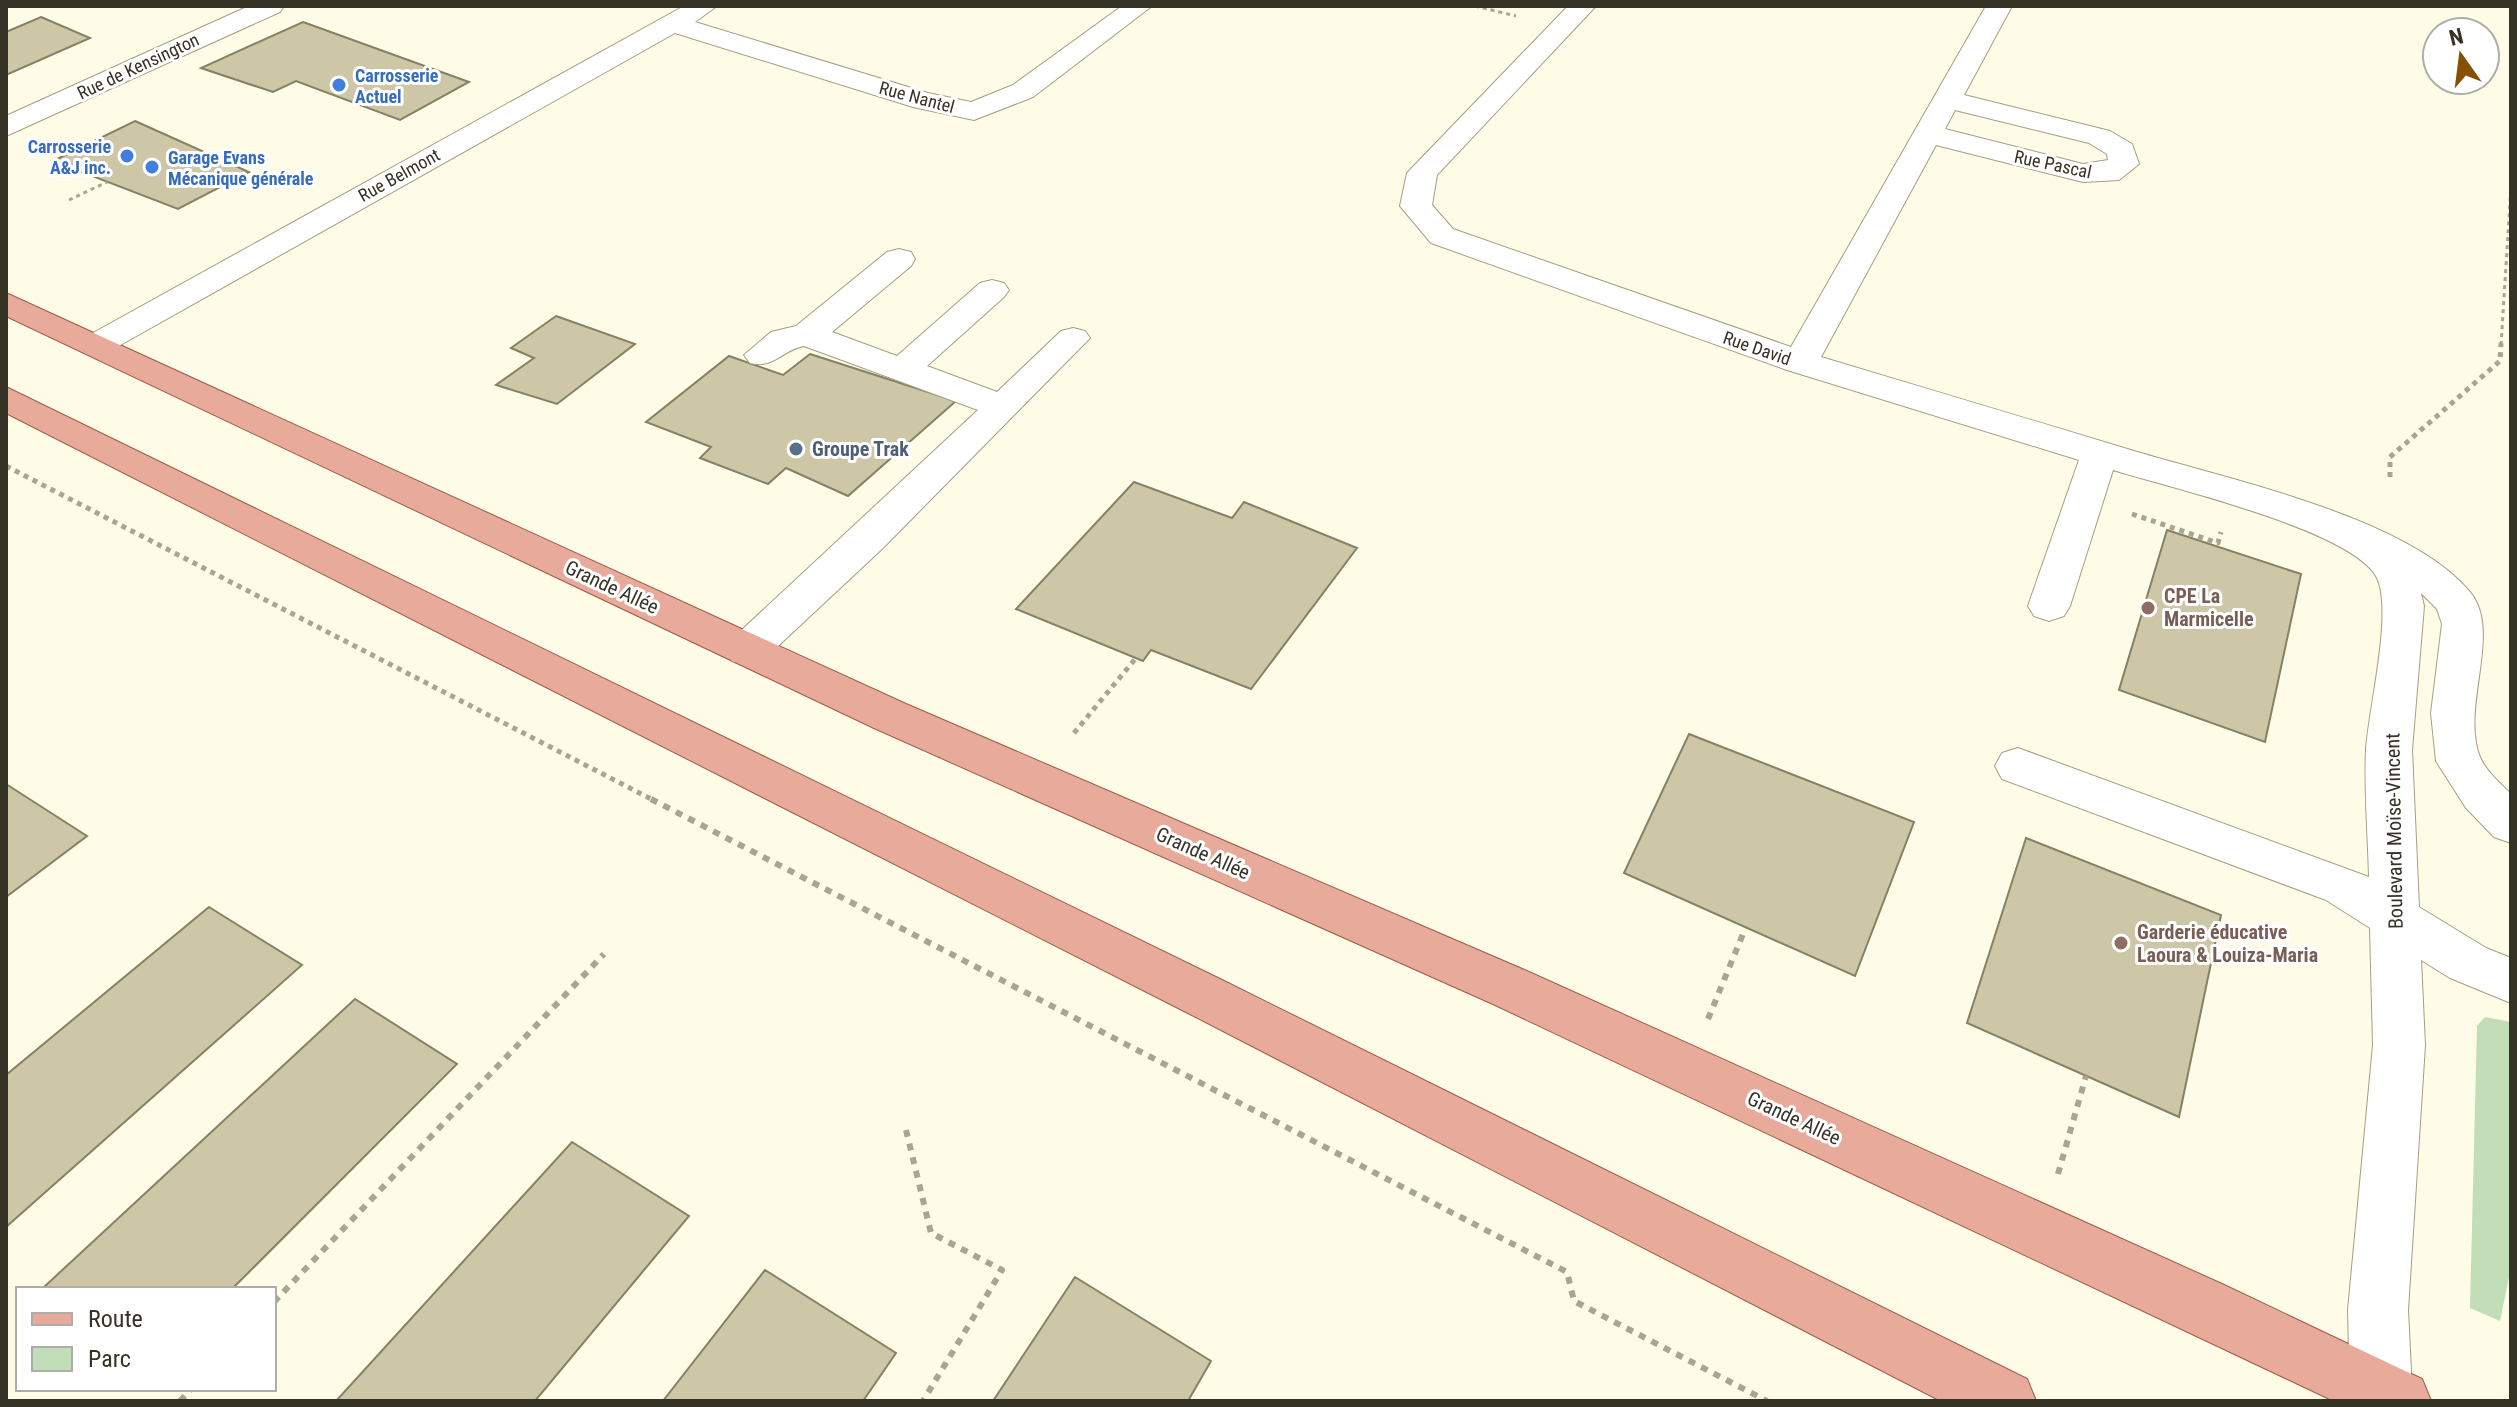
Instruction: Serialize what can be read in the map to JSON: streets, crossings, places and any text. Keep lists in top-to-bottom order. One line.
{"streets":{"main road":["Grande Allée"],"street":["Rue de Kensington","Rue Nantel","Rue Pascal","Rue Belmont","Rue David","Boulevard Moïse-Vincent"]},"crossings":[["Rue Nantel","Rue Belmont"],["Rue Belmont","Grande Allée"],["Rue David","Boulevard Moïse-Vincent"],["Grande Allée","Boulevard Moïse-Vincent"]],"places":["Carrosserie Actuel","Carrosserie A&J inc.","Garage Evans Mécanique générale","Groupe Trak","CPE La Marmicelle","Garderie éducative Laoura & Louiza-Maria"],"legend":["Route","Parc"],"north":"top"}
